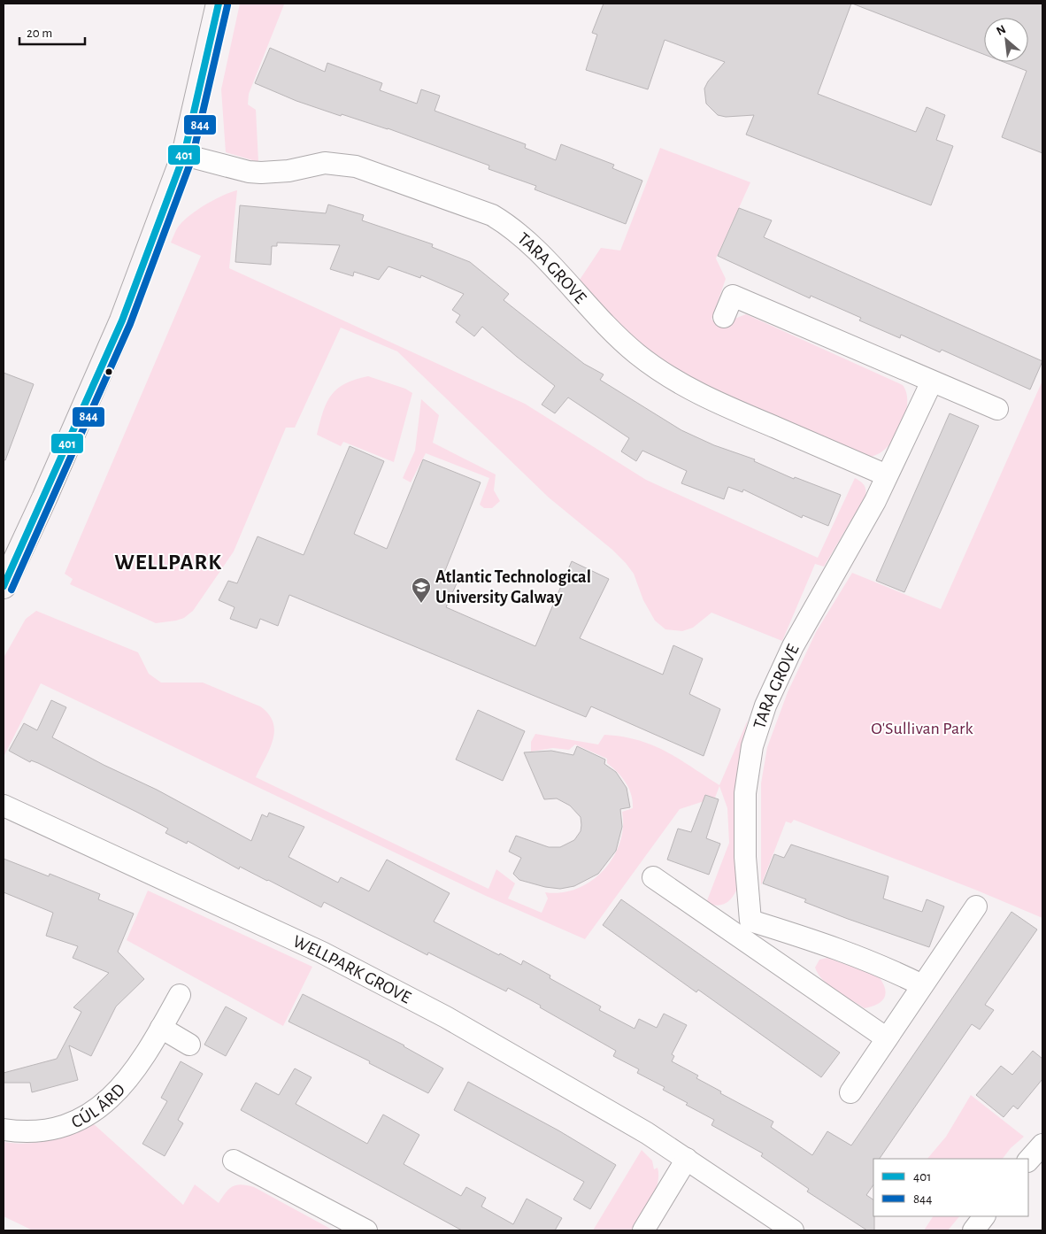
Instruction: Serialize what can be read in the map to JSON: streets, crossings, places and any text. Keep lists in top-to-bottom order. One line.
{"streets":{"street":["TARA GROVE","WELLPARK GROVE","CÚL ÁRD"]},"districts":["WELLPARK"],"parks":["O'Sullivan Park"],"places":{"school or university":["Atlantic Technological University Galway"]},"lines":["transit line 401","transit line 844"],"legend":["401","844"],"scale_bar":"20 m","north":"top left"}
